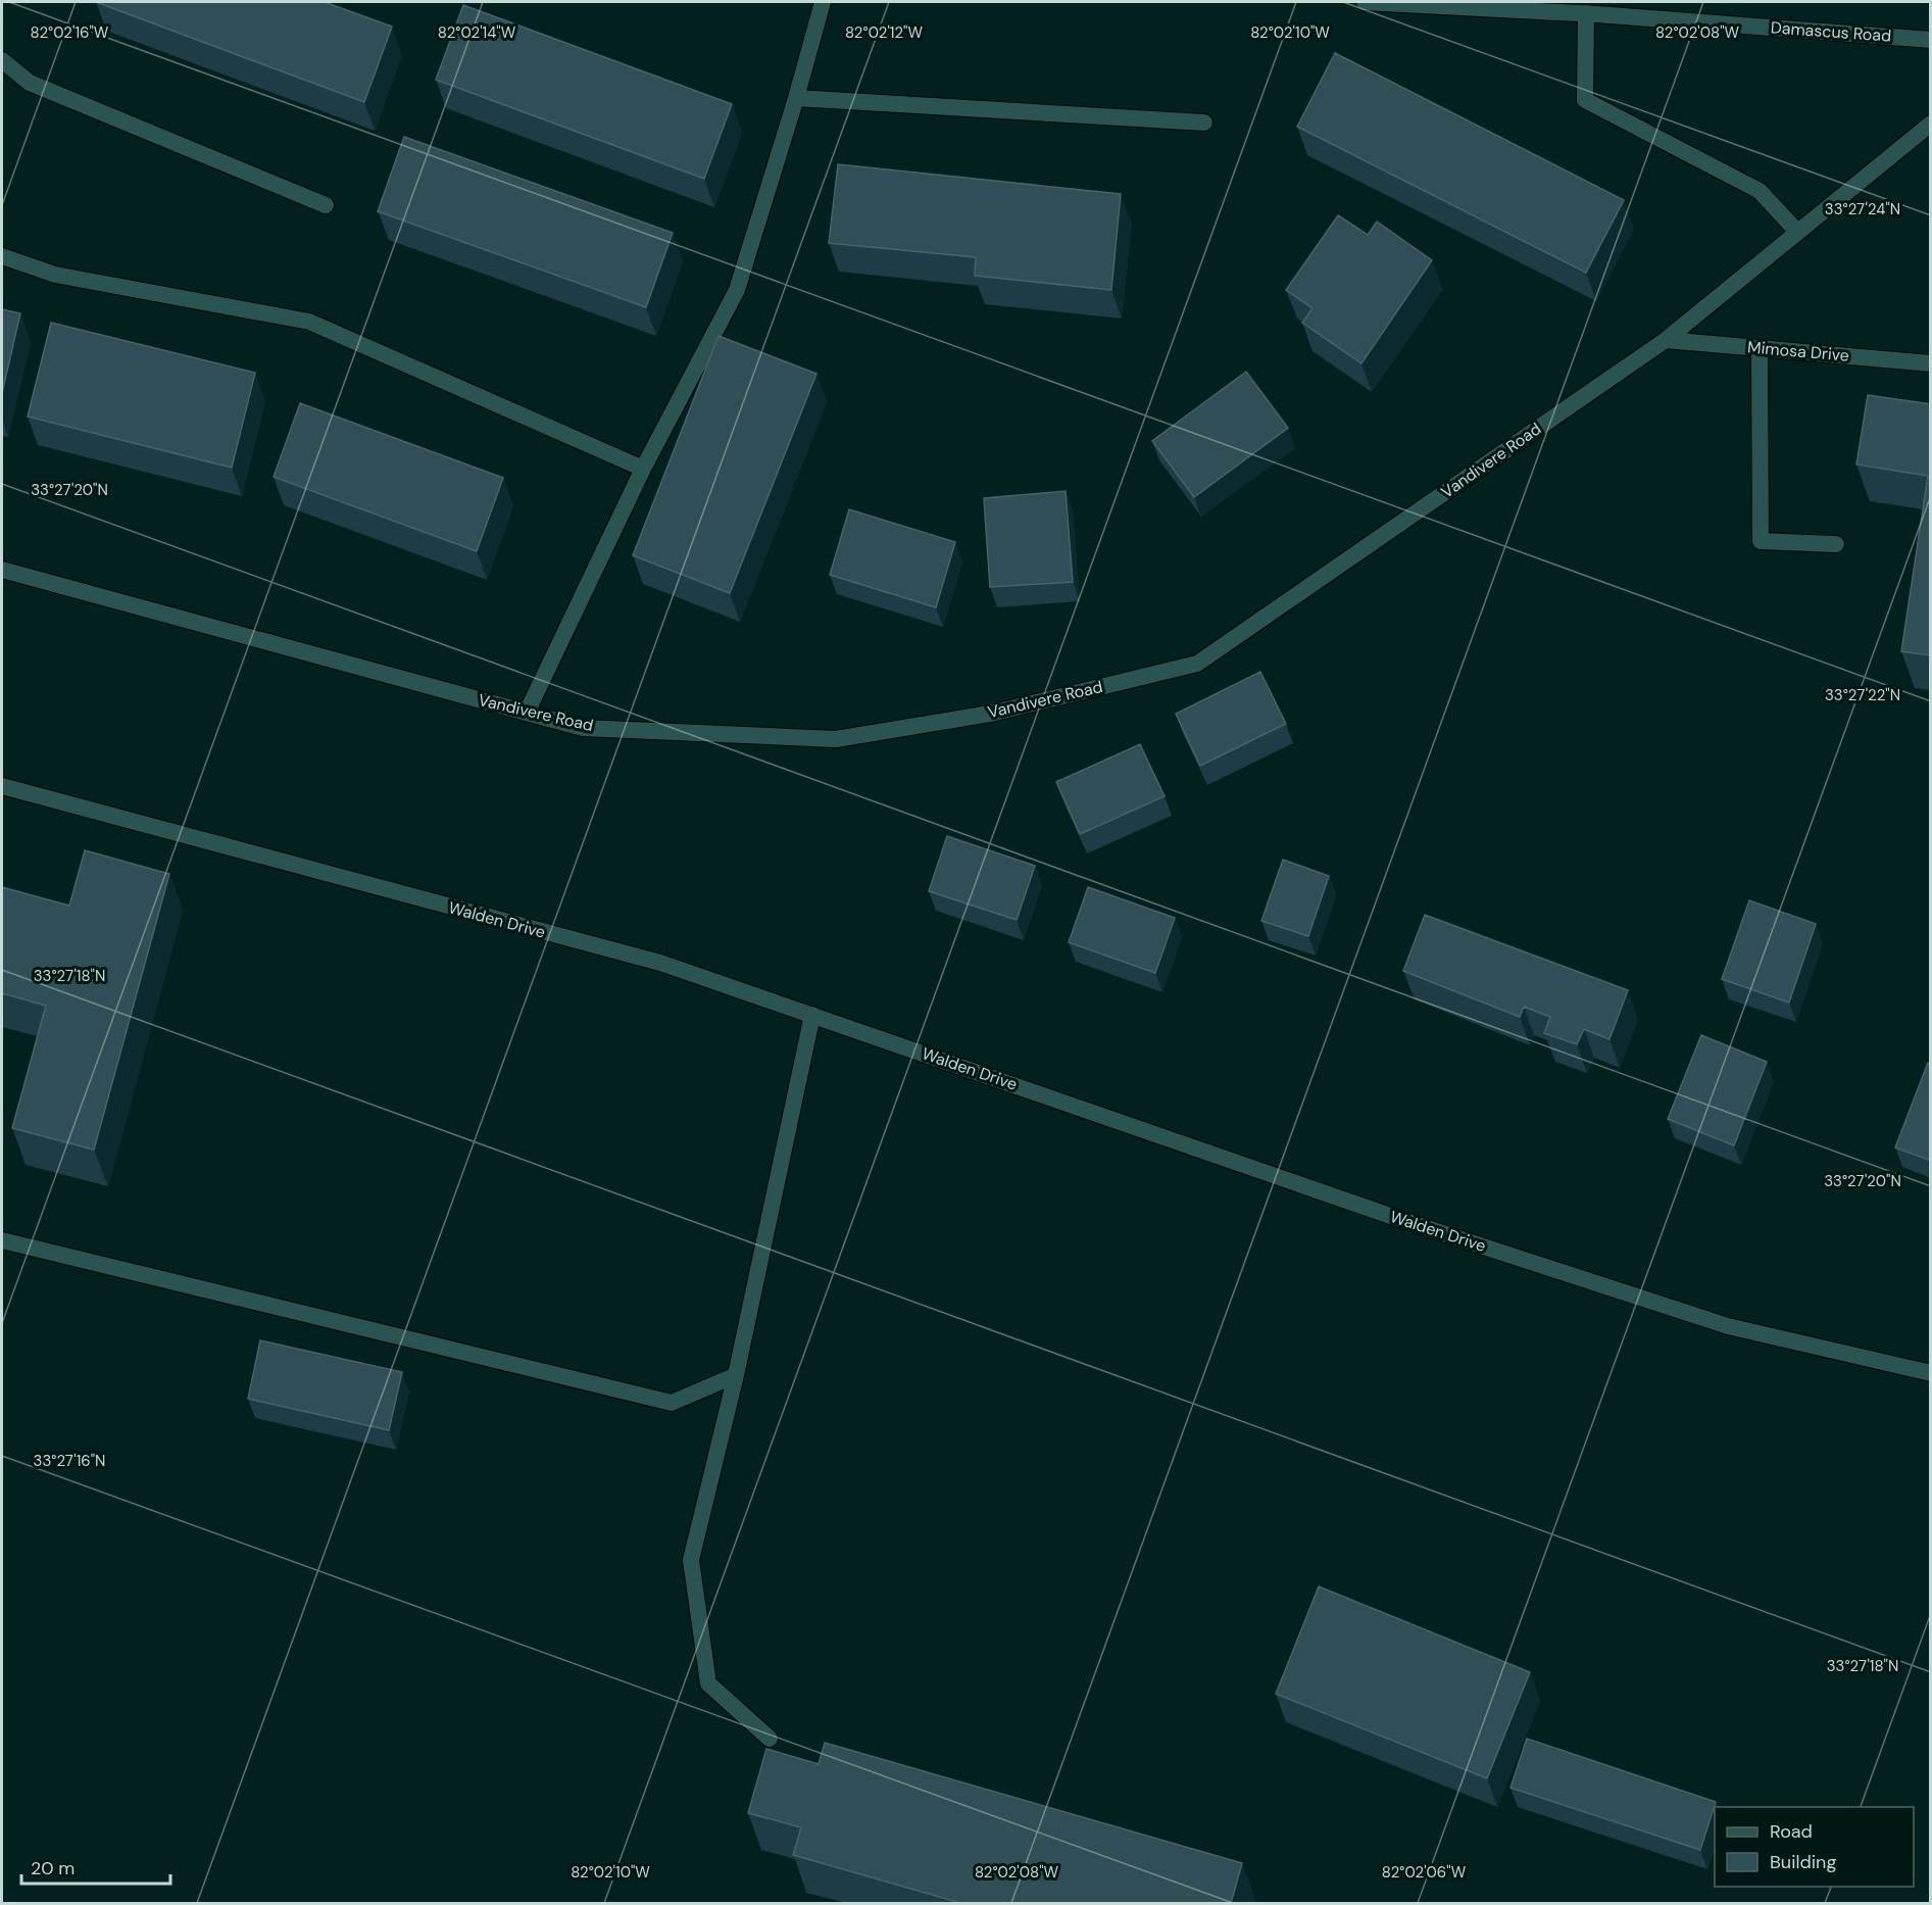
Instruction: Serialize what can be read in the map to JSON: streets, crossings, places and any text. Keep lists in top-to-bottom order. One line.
{"streets":{"street":["Damascus Road","Mimosa Drive","Vandivere Road","Walden Drive"]},"crossings":[["Mimosa Drive","Vandivere Road"]],"legend":["Road","Building"],"scale_bar":"20 m","coordinates":["82°02'16\"W","82°02'14\"W","82°02'12\"W","82°02'10\"W","82°02'08\"W","33°27'24\"N","33°27'20\"N","33°27'22\"N","33°27'18\"N","33°27'16\"N","82°02'06\"W"]}
